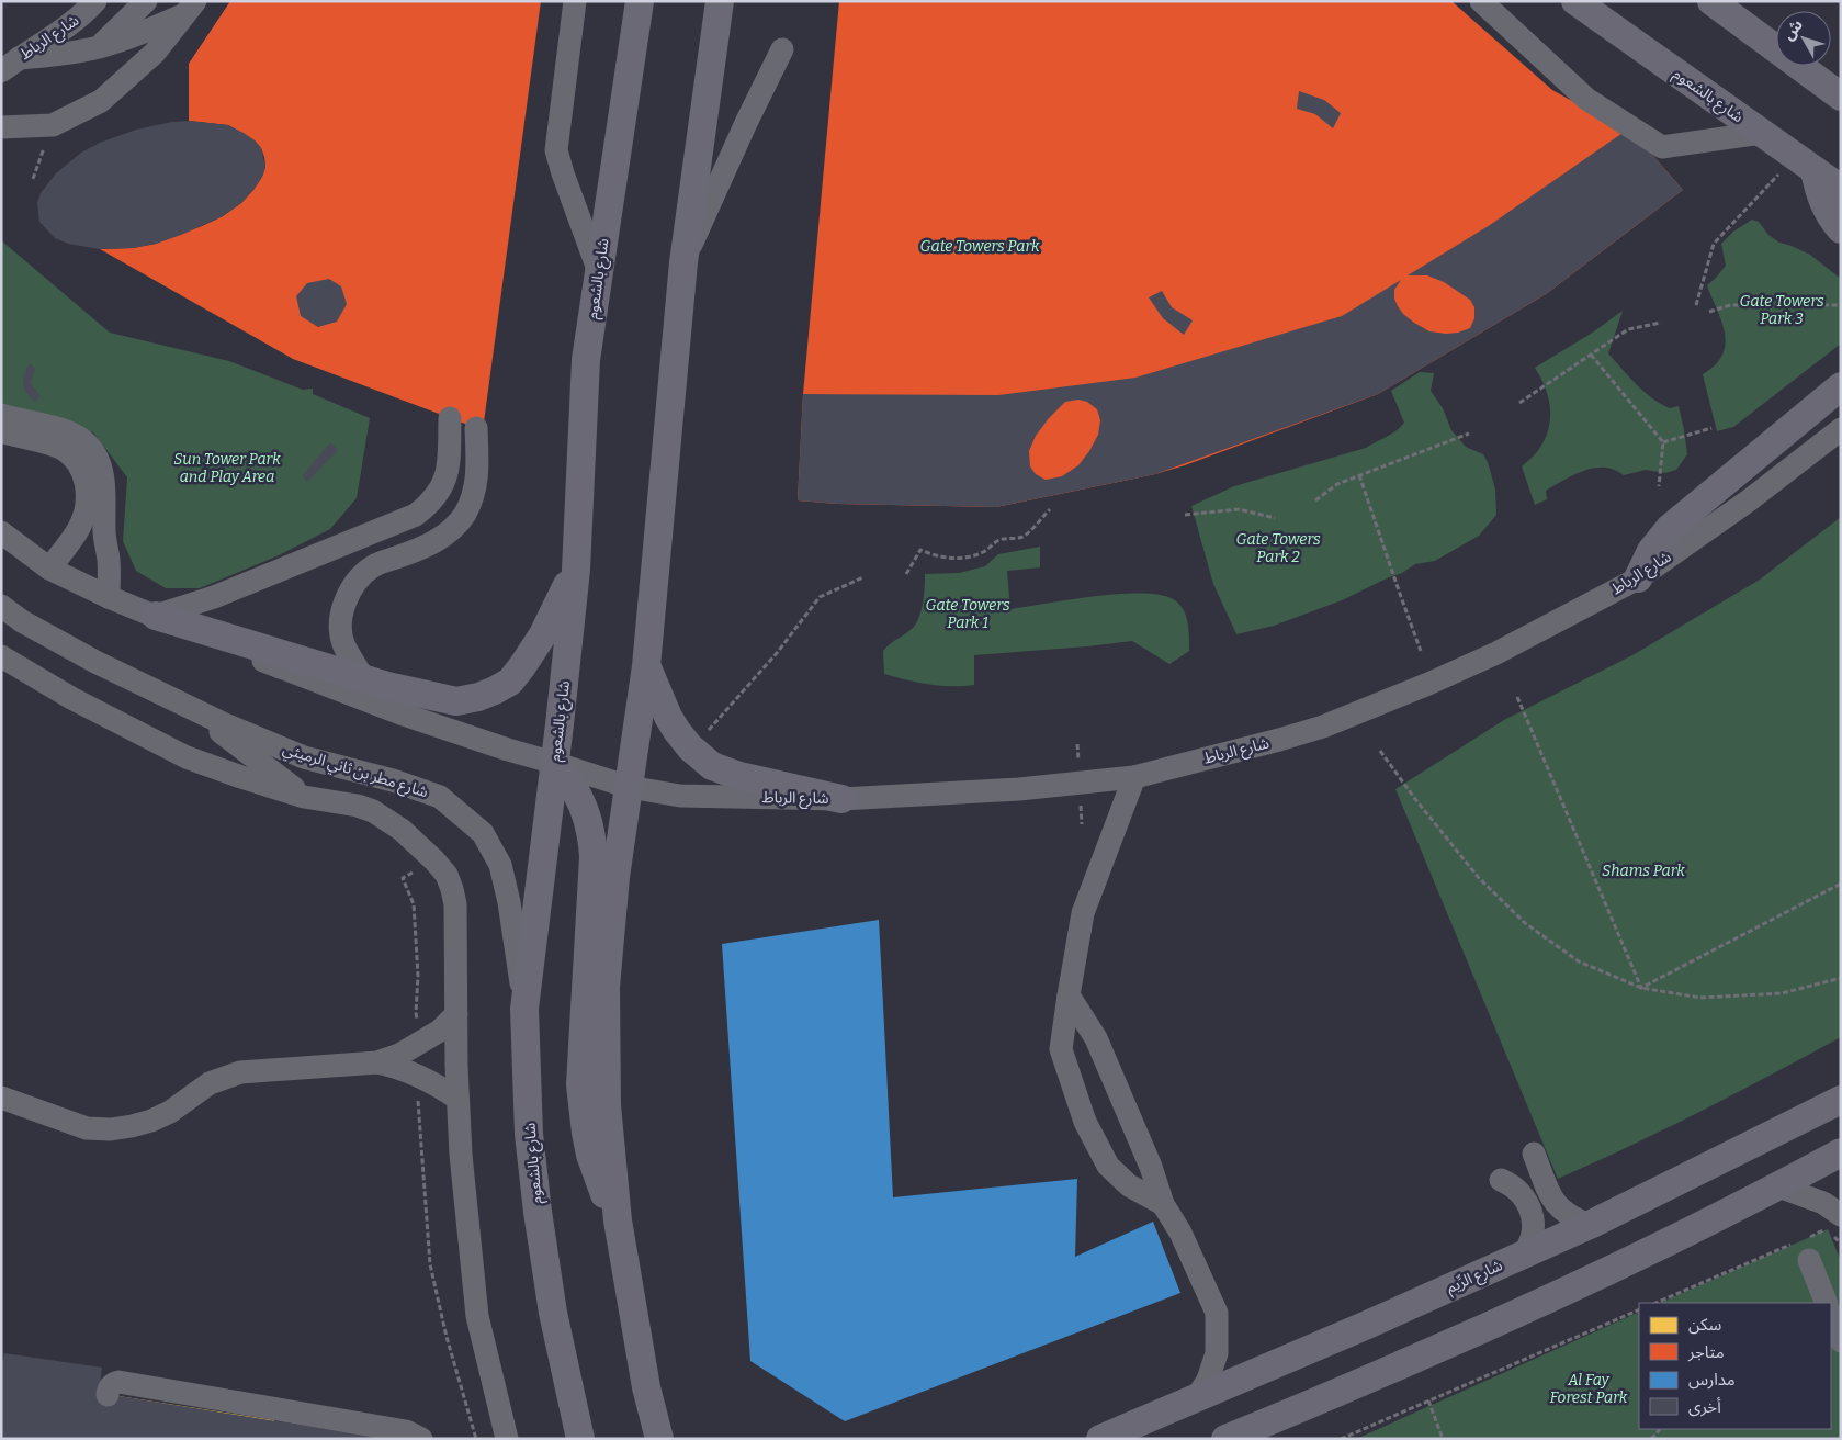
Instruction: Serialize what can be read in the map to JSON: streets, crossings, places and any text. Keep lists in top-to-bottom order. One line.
{"streets":{"main road":["شارع بالشعوم","شارع الرِّيم"],"street":["شارع الرباط","شارع مطر بن ثاني الرميثي"]},"crossings":[["شارع الرباط","شارع بالشعوم"],["شارع بالشعوم","شارع مطر بن ثاني الرميثي"]],"parks":["Gate Towers Park","Gate Towers Park 3","Sun Tower Park and Play Area","Gate Towers Park 2","Gate Towers Park 1","Shams Park","Al Fay Forest Park"],"legend":["سكن","متاجر","مدارس","أخرى"],"north":"top left"}
